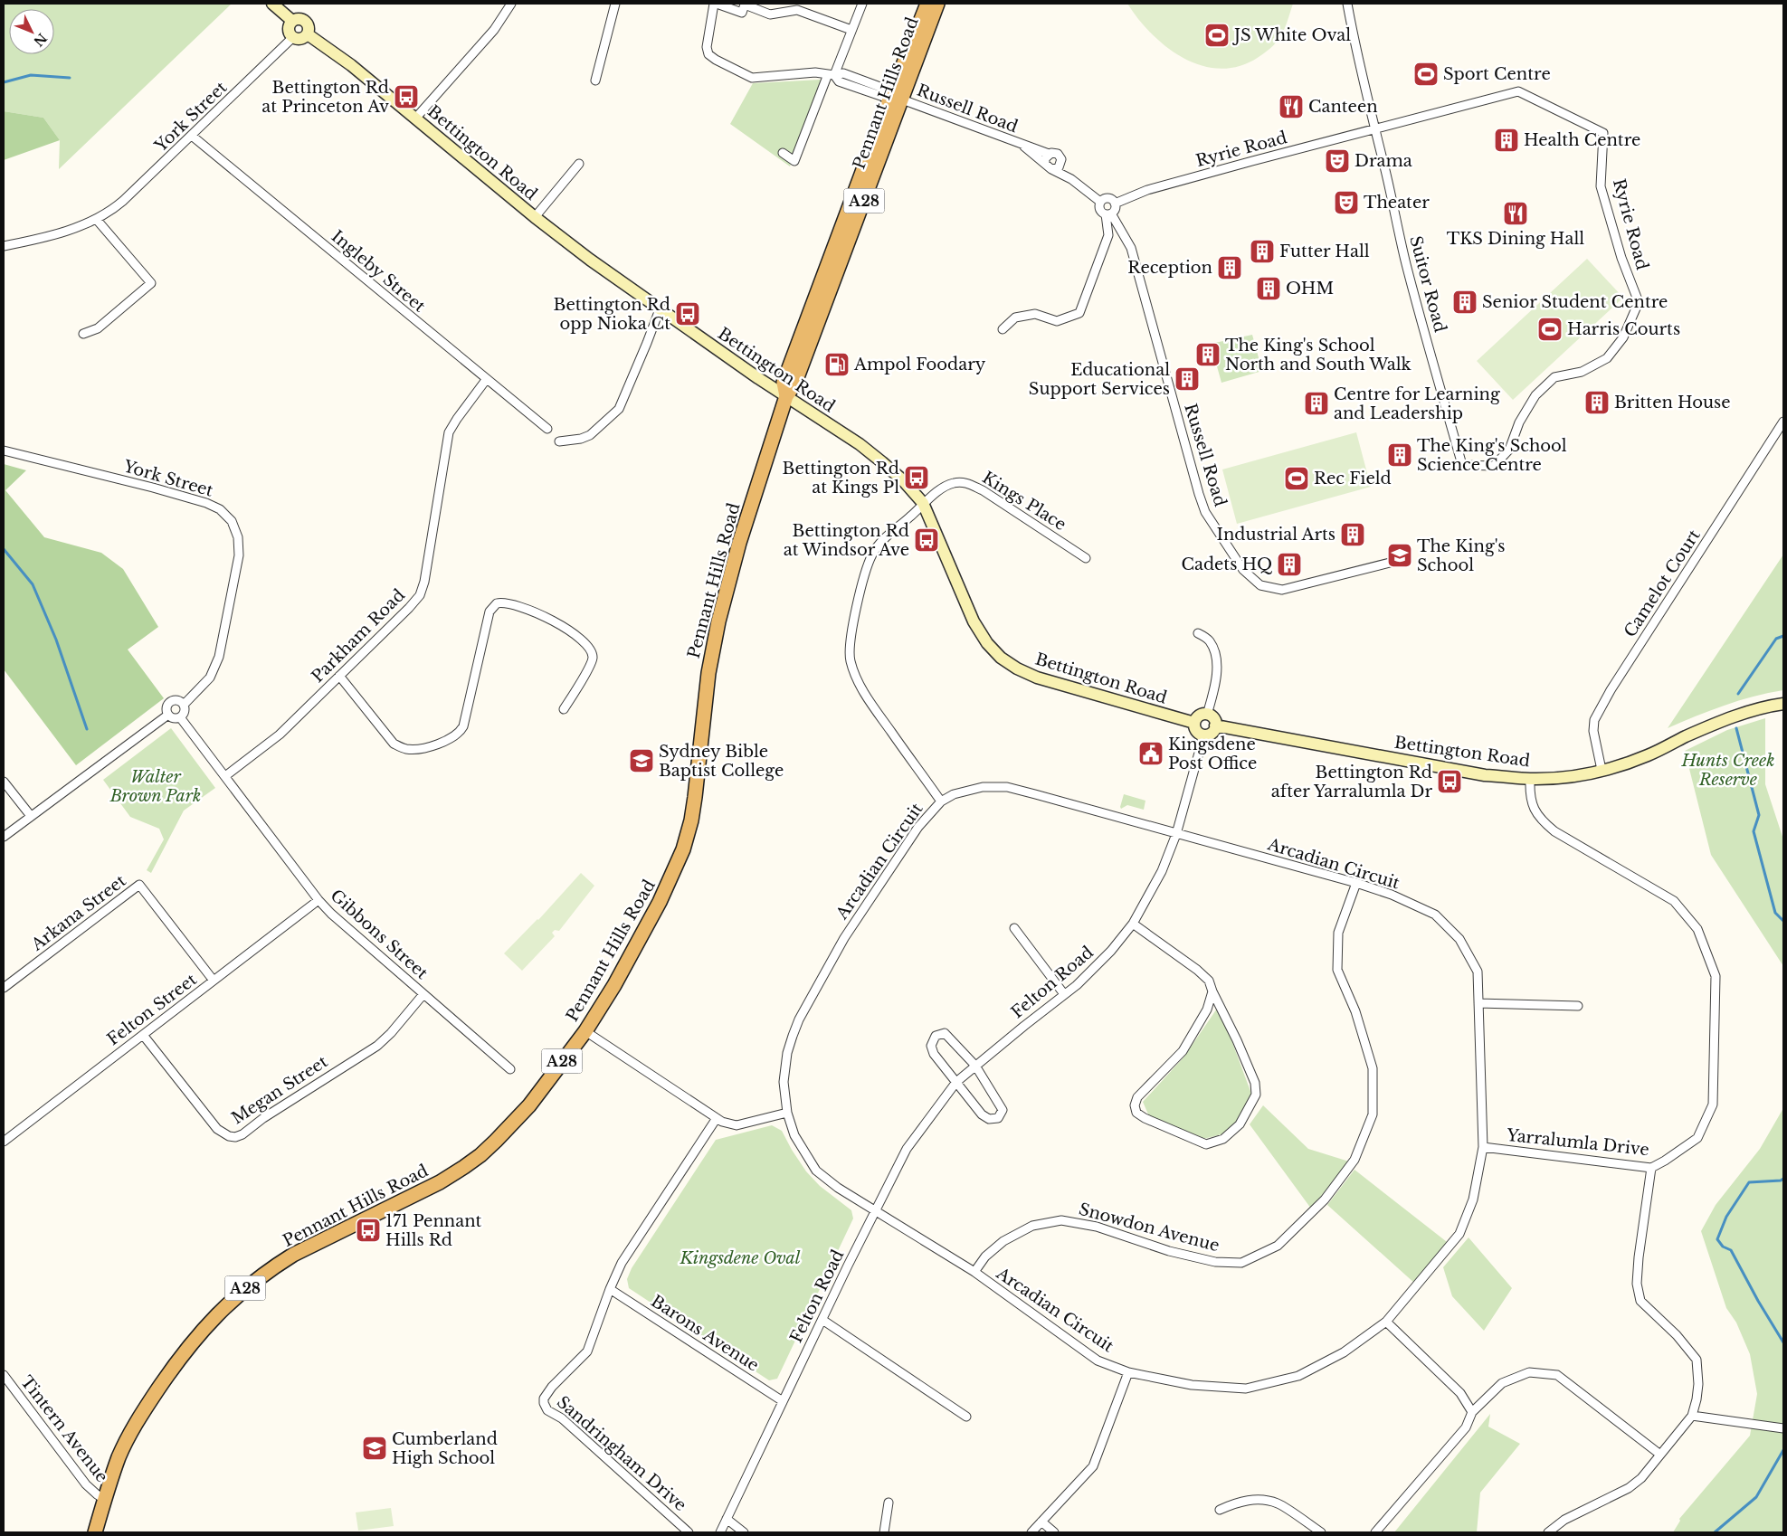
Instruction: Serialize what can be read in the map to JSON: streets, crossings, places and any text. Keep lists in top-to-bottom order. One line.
{"streets":{"highway":["Pennant Hills Road","A28"],"main road":["Bettington Road"],"street":["Russell Road","York Street","Ryrie Road","Ingleby Street","Suitor Road","Kings Place","Camelot Court","Parkham Road","Arcadian Circuit","Arkana Street","Gibbons Street","Felton Road","Felton Street","Megan Street","Yarralumla Drive","Snowdon Avenue","Barons Avenue","Tintern Avenue","Sandringham Drive"]},"crossings":[["Pennant Hills Road","Russell Road"],["Pennant Hills Road","Bettington Road"],["Pennant Hills Road","Tintern Avenue"],["Russell Road","Ryrie Road"],["York Street","Bettington Road"],["York Street","Ingleby Street"],["York Street","Gibbons Street"],["Ryrie Road","Suitor Road"],["Bettington Road","Kings Place"],["Bettington Road","Camelot Court"],["Bettington Road","Felton Road"],["Bettington Road","Yarralumla Drive"],["Ingleby Street","Parkham Road"],["Kings Place","Arcadian Circuit"],["Parkham Road","Gibbons Street"],["Arcadian Circuit","Felton Road"],["Arcadian Circuit","Yarralumla Drive"],["Arcadian Circuit","Snowdon Avenue"],["Arkana Street","Felton Street"],["Gibbons Street","Felton Street"],["Gibbons Street","Megan Street"],["Felton Road","Barons Avenue"],["Felton Street","Megan Street"],["Barons Avenue","Sandringham Drive"]],"parks":["Hunts Creek Reserve","Walter Brown Park","Kingsdene Oval"],"places":{"sports":["JS White Oval","Sport Centre","Harris Courts","Rec Field"],"bus stop":["Bettington Rd at Princeton Av","Bettington Rd opp Nioka Ct","Bettington Rd at Kings Pl","Bettington Rd at Windsor Ave","Bettington Rd after Yarralumla Dr","171 Pennant Hills Rd"],"restaurant":["Canteen","TKS Dining Hall"],"building":["Health Centre","Futter Hall","Reception","OHM","Senior Student Centre","The King's School North and South Walk","Educational Support Services","Britten House","Centre for Learning and Leadership","The King's School Science Centre","Industrial Arts","Cadets HQ"],"theatre":["Drama","Theater"],"fuel station":["Ampol Foodary"],"school or university":["The King's School","Sydney Bible Baptist College","Cumberland High School"],"public building":["Kingsdene Post Office"]},"north":"bottom right"}
